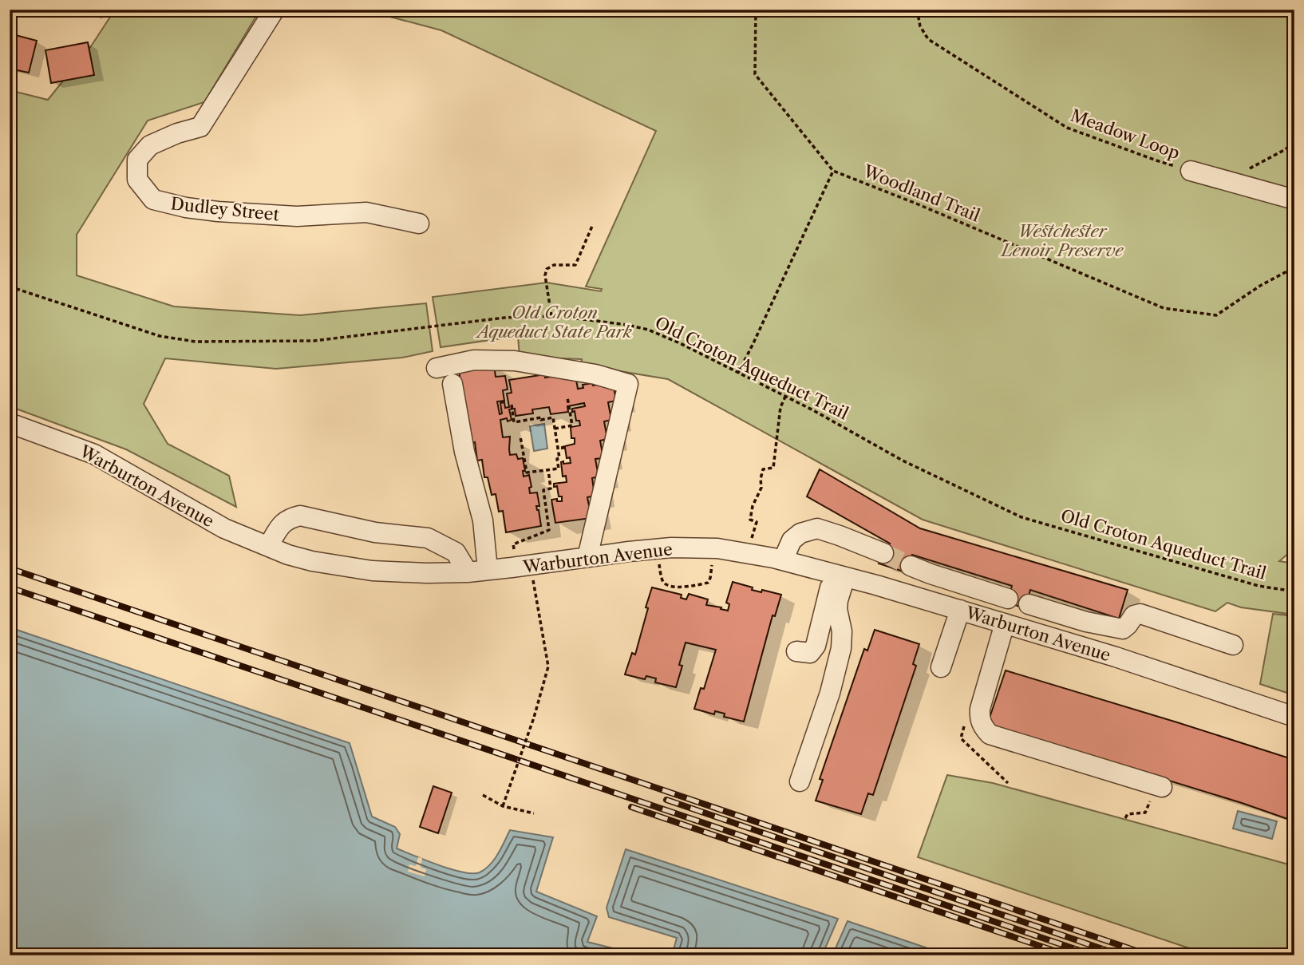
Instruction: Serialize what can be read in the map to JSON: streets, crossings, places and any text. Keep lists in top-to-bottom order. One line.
{"streets":{"street":["Dudley Street","Warburton Avenue"],"path":["Meadow Loop","Woodland Trail","Old Croton Aqueduct Trail"]},"parks":["Westchester Lenoir Preserve","Old Croton Aqueduct State Park"]}
